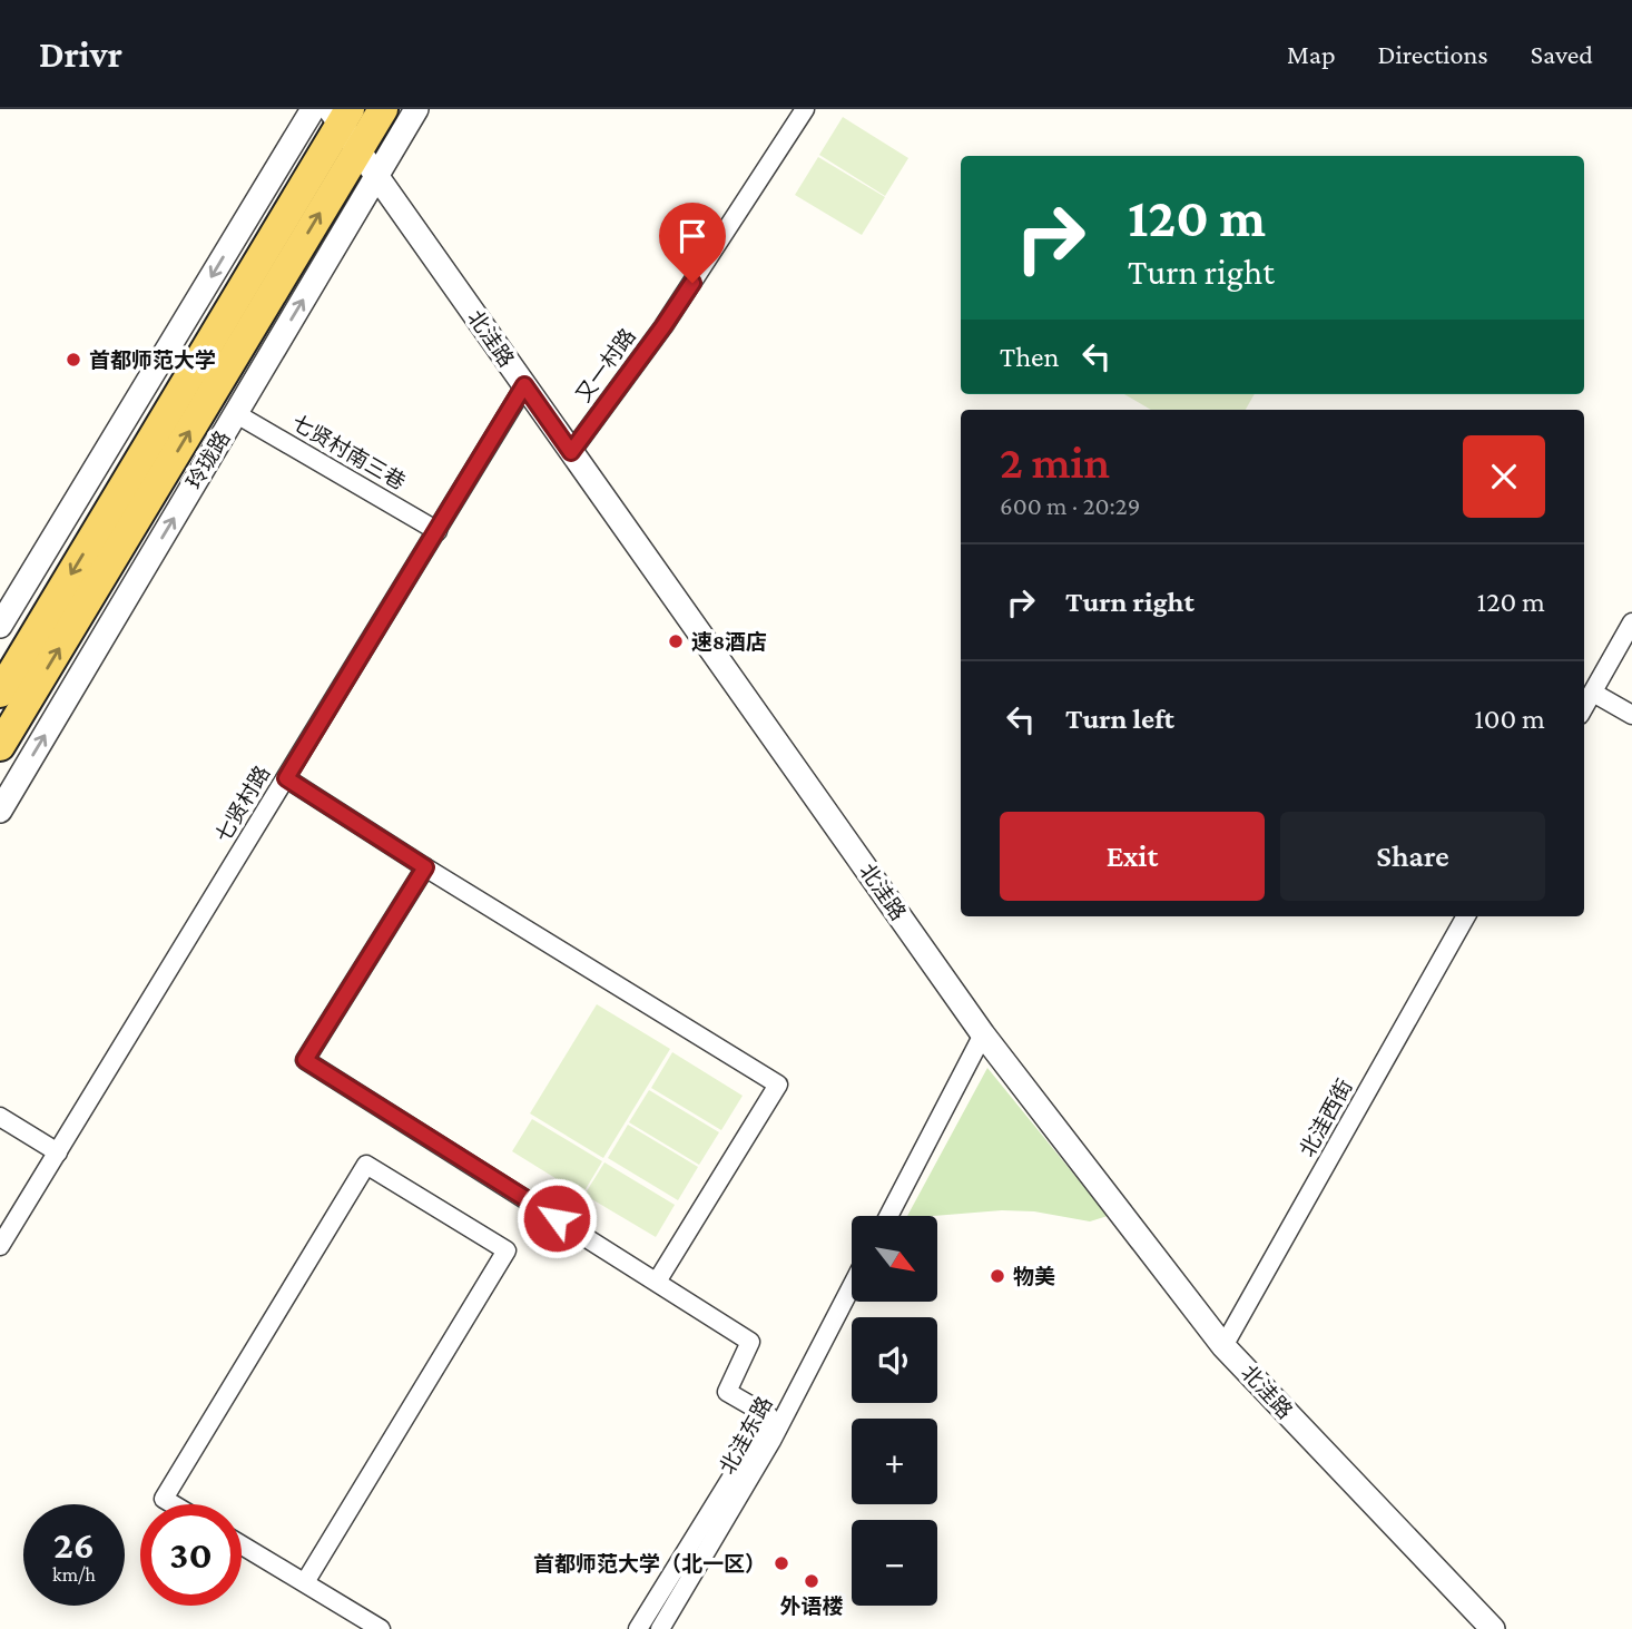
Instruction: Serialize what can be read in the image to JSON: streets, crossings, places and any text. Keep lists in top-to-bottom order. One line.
{"streets":{"main road":["玲珑路"],"street":["北洼路","又一村路","七贤村南三巷","七贤村路","北洼西街","北洼东路"]},"crossings":[["北洼路","又一村路"],["北洼路","玲珑路"],["北洼路","七贤村路"],["北洼路","北洼西街"],["七贤村南三巷","玲珑路"],["七贤村南三巷","七贤村路"]],"places":["首都师范大学","速8酒店","物美","首都师范大学（北一区）","外语楼"],"north":"bottom right","page":{"header":"Drivr","nav":["Map","Directions","Saved"],"turn":["120 m","Turn right"],"then":"Then","heading":["2 min","600 m · 20:29"],"list":[{"name":"Turn right","value":"120 m"},{"name":"Turn left","value":"100 m"}],"buttons":["Exit","Share"],"map_buttons":["+","−"],"speed":"26 km/h","limit":"30"}}
